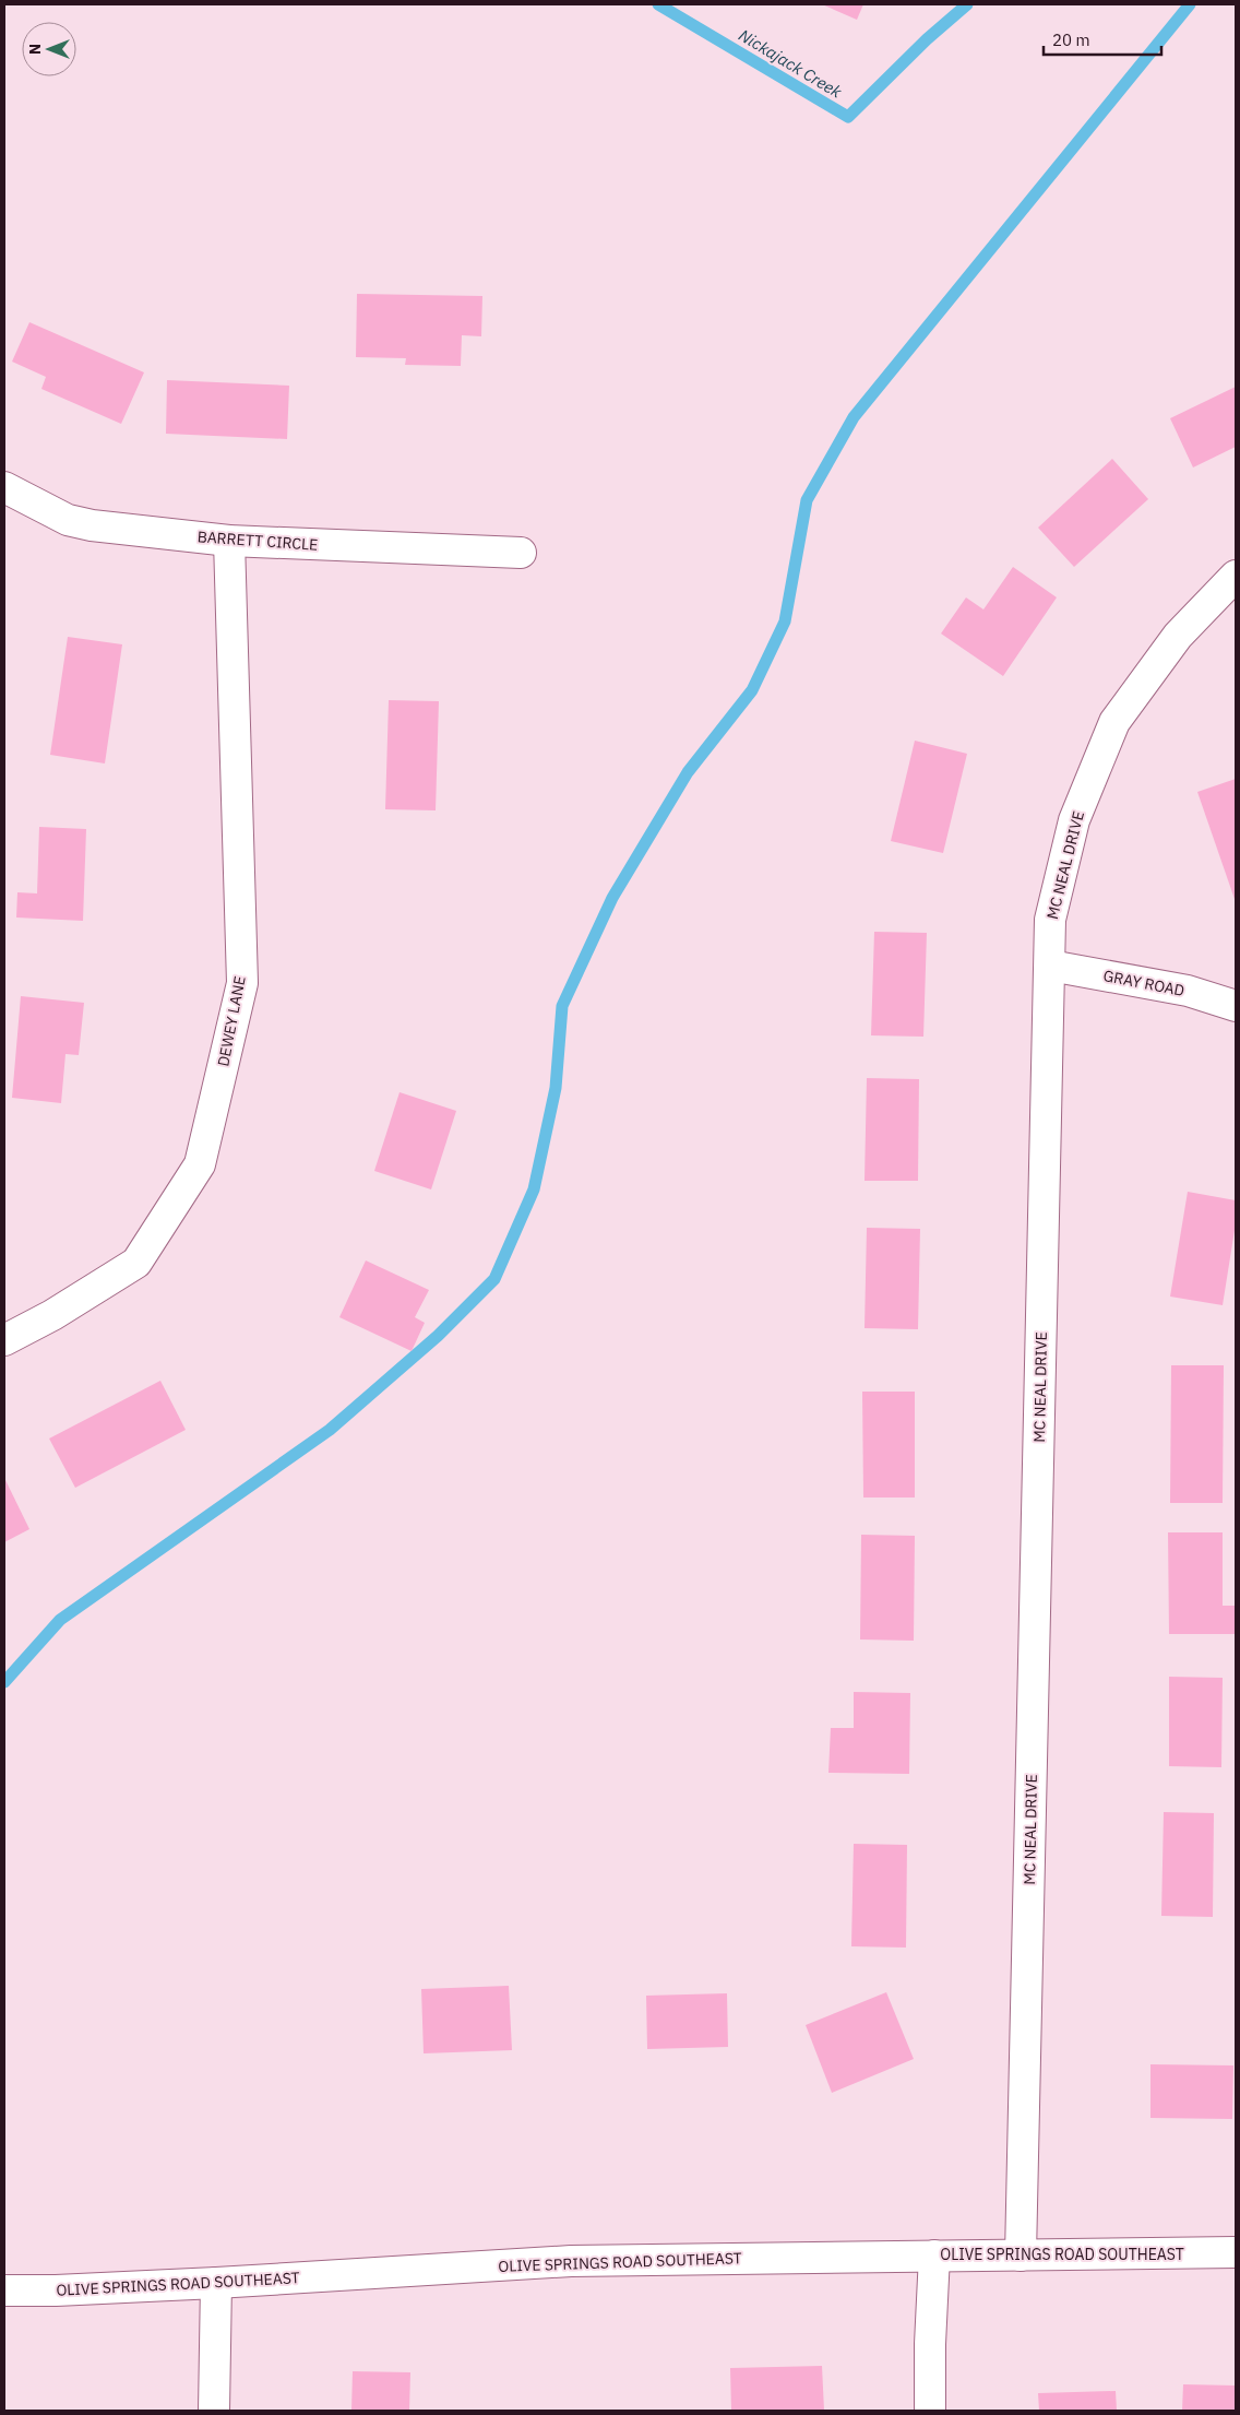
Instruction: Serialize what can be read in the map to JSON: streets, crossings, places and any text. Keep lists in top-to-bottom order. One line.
{"streets":{"street":["BARRETT CIRCLE","MC NEAL DRIVE","GRAY ROAD","DEWEY LANE","OLIVE SPRINGS ROAD SOUTHEAST"]},"crossings":[["BARRETT CIRCLE","DEWEY LANE"],["MC NEAL DRIVE","GRAY ROAD"],["MC NEAL DRIVE","OLIVE SPRINGS ROAD SOUTHEAST"]],"water":["Nickajack Creek"],"scale_bar":"20 m","north":"left"}
